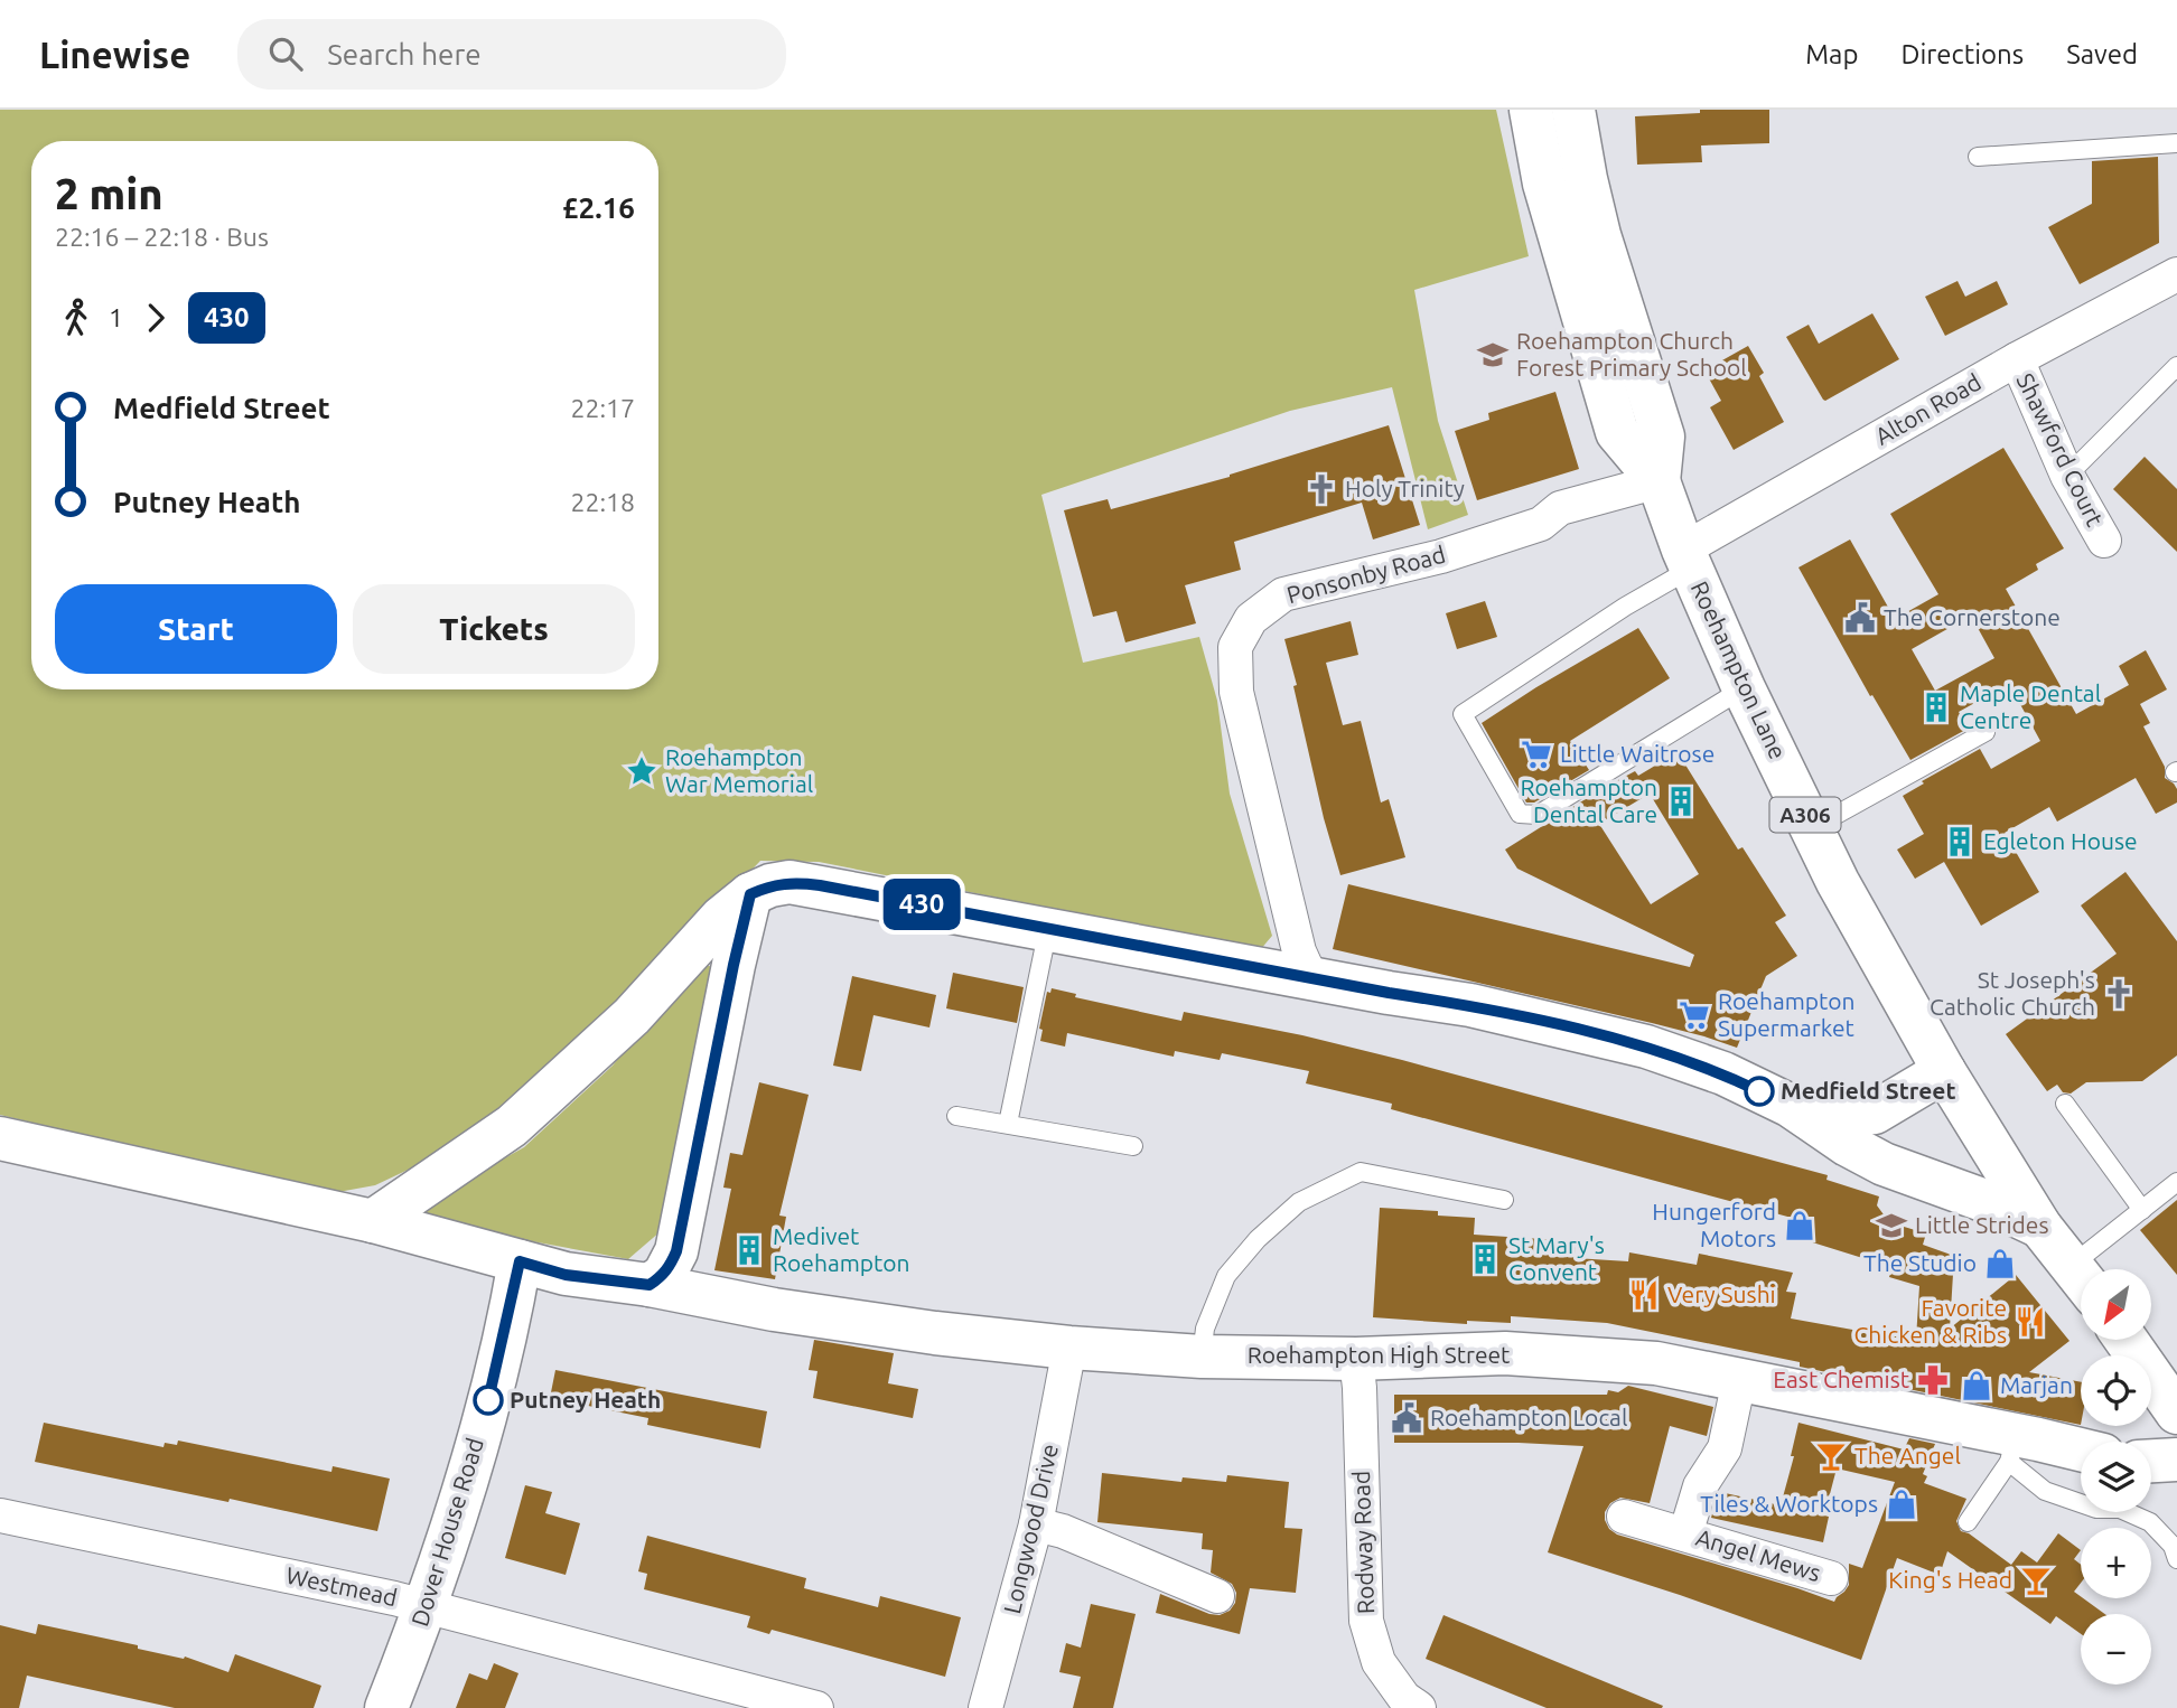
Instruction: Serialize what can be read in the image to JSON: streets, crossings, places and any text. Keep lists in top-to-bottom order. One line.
{"streets":{"main road":["Roehampton Lane","A306","Roehampton High Street","Dover House Road"],"street":["Alton Road","Shawford Court","Ponsonby Road","Longwood Drive","Rodway Road","Angel Mews","Westmead"]},"crossings":[["Alton Road","Shawford Court"],["Alton Road","Roehampton Lane"],["Ponsonby Road","Roehampton Lane"],["Roehampton High Street","Longwood Drive"],["Roehampton High Street","Rodway Road"],["Roehampton High Street","Angel Mews"],["Dover House Road","Westmead"]],"places":{"school or university":["Roehampton Church Forest Primary School","Little Strides"],"church":["Holy Trinity","St Joseph's Catholic Church"],"public building":["The Cornerstone","Roehampton Local"],"building":["Maple Dental Centre","Roehampton Dental Care","Egleton House","Medivet Roehampton","St Mary's Convent"],"supermarket":["Little Waitrose","Roehampton Supermarket"],"place":["Roehampton War Memorial"],"other":["Medfield Street","Putney Heath"],"shop":["Hungerford Motors","The Studio","Marjan","Tiles & Worktops"],"restaurant":["Very Sushi","Favorite Chicken & Ribs"],"pharmacy":["East Chemist"],"bar":["The Angel","King's Head"]},"lines":["bus line 430"],"north":"bottom left","page":{"header":"Linewise","search":"Search here","nav":["Map","Directions","Saved"],"on_map":"430","heading":["2 min","22:16 – 22:18 · Bus","£2.16"],"legs":["1","430"],"list":[{"name":"Medfield Street","value":"22:17"},{"name":"Putney Heath","value":"22:18"}],"buttons":["Start","Tickets"],"map_buttons":["+","−"]}}
